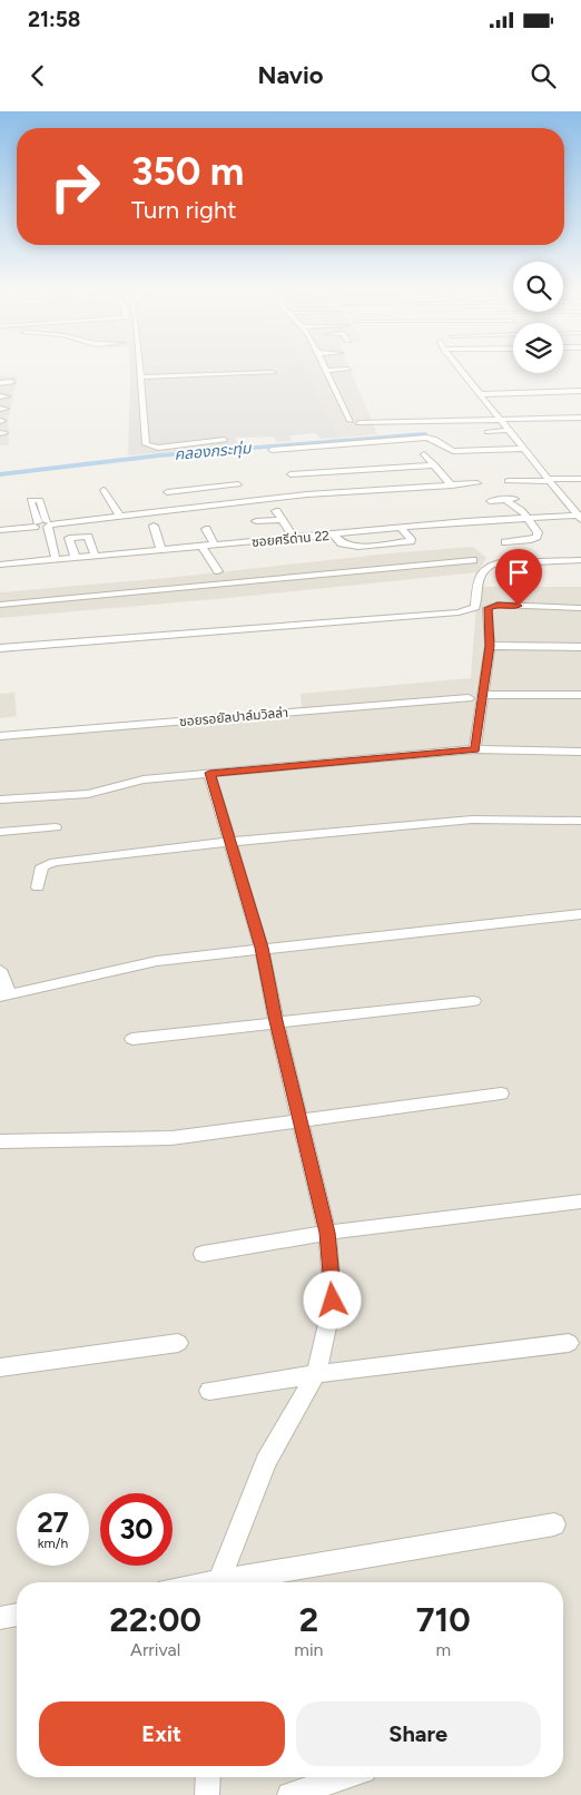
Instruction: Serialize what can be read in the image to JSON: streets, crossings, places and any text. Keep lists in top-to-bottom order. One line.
{"streets":{"street":["ซอยศรีด่าน 22","ซอยรอยัลปาล์มวิลล่า"]},"water":["คลองกระทุ่ม"],"page":{"status":"21:58","header":"Navio","turn":["350 m","Turn right"],"speed":"27 km/h","limit":"30","eta":["22:00","Arrival","2","min","710","m"],"buttons":["Exit","Share"]}}
